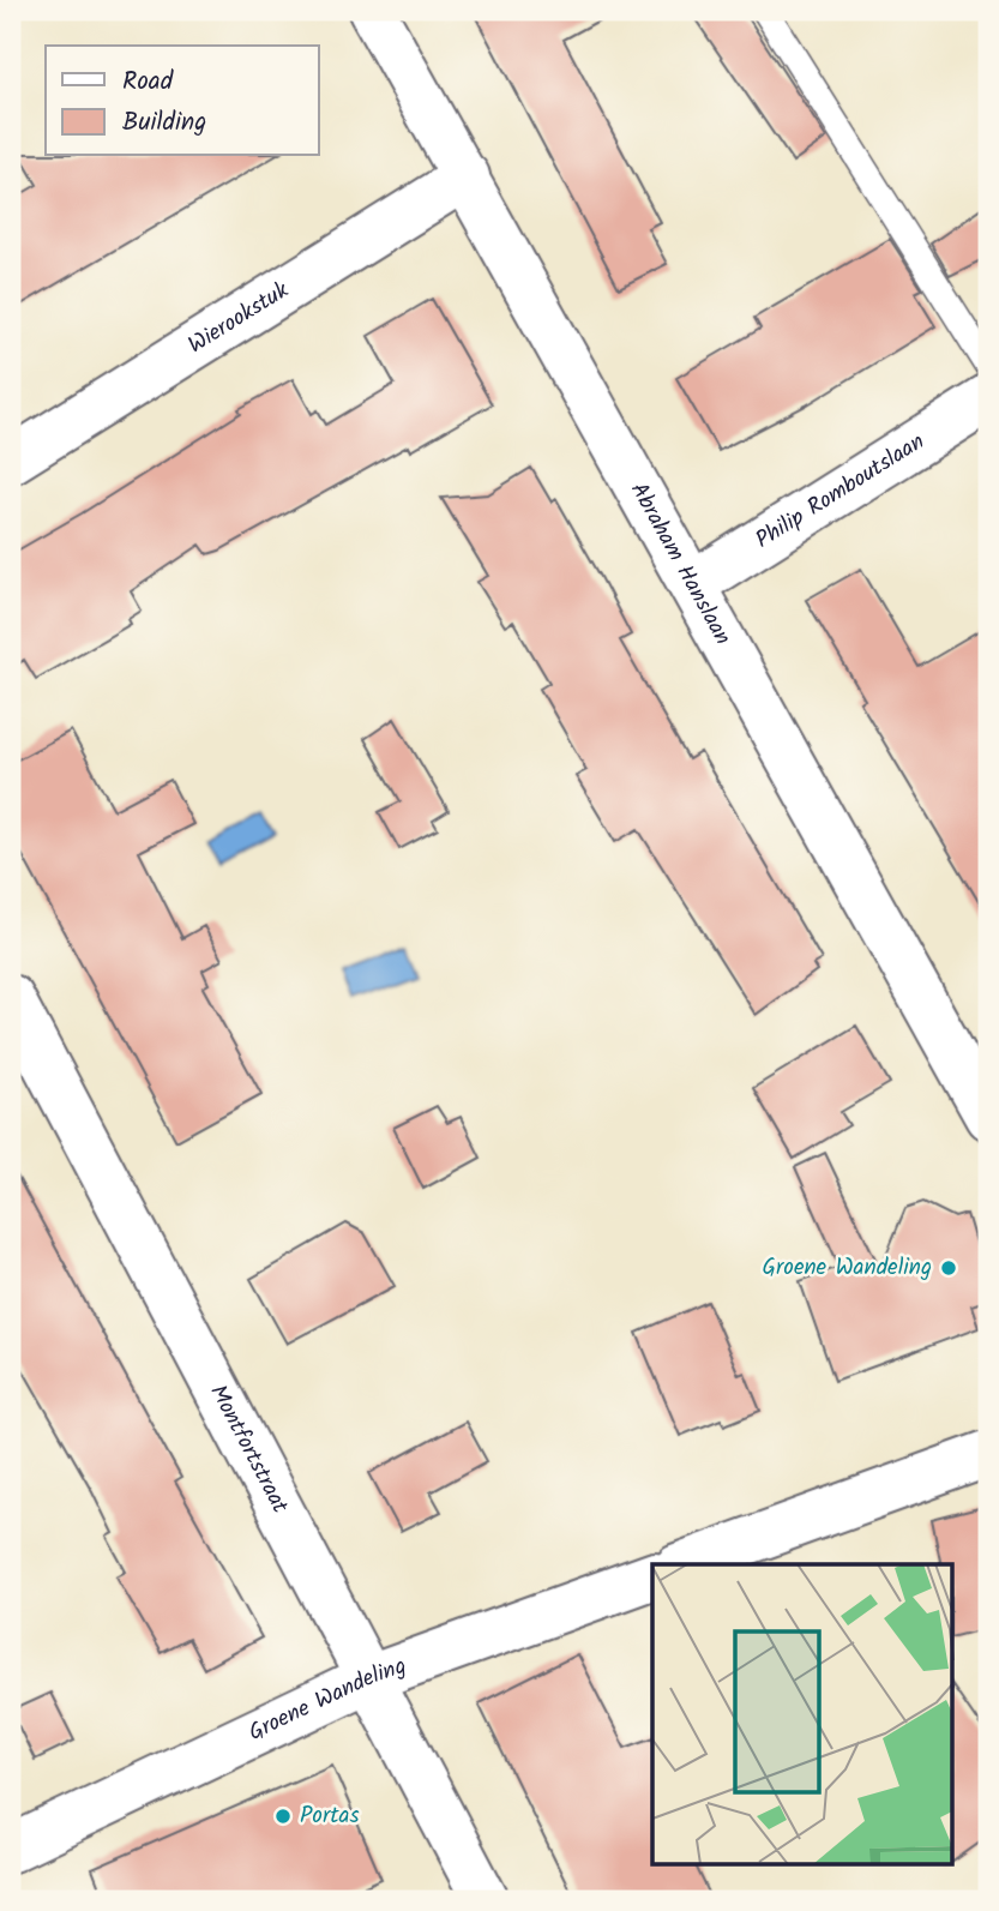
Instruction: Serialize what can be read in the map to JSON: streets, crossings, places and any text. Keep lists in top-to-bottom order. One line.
{"streets":{"street":["Wierookstuk","Philip Romboutslaan","Abraham Hanslaan","Montfortstraat","Groene Wandeling"]},"crossings":[["Wierookstuk","Abraham Hanslaan"],["Philip Romboutslaan","Abraham Hanslaan"],["Montfortstraat","Groene Wandeling"]],"places":["Groene Wandeling","Portas"],"legend":["Road","Building"]}
